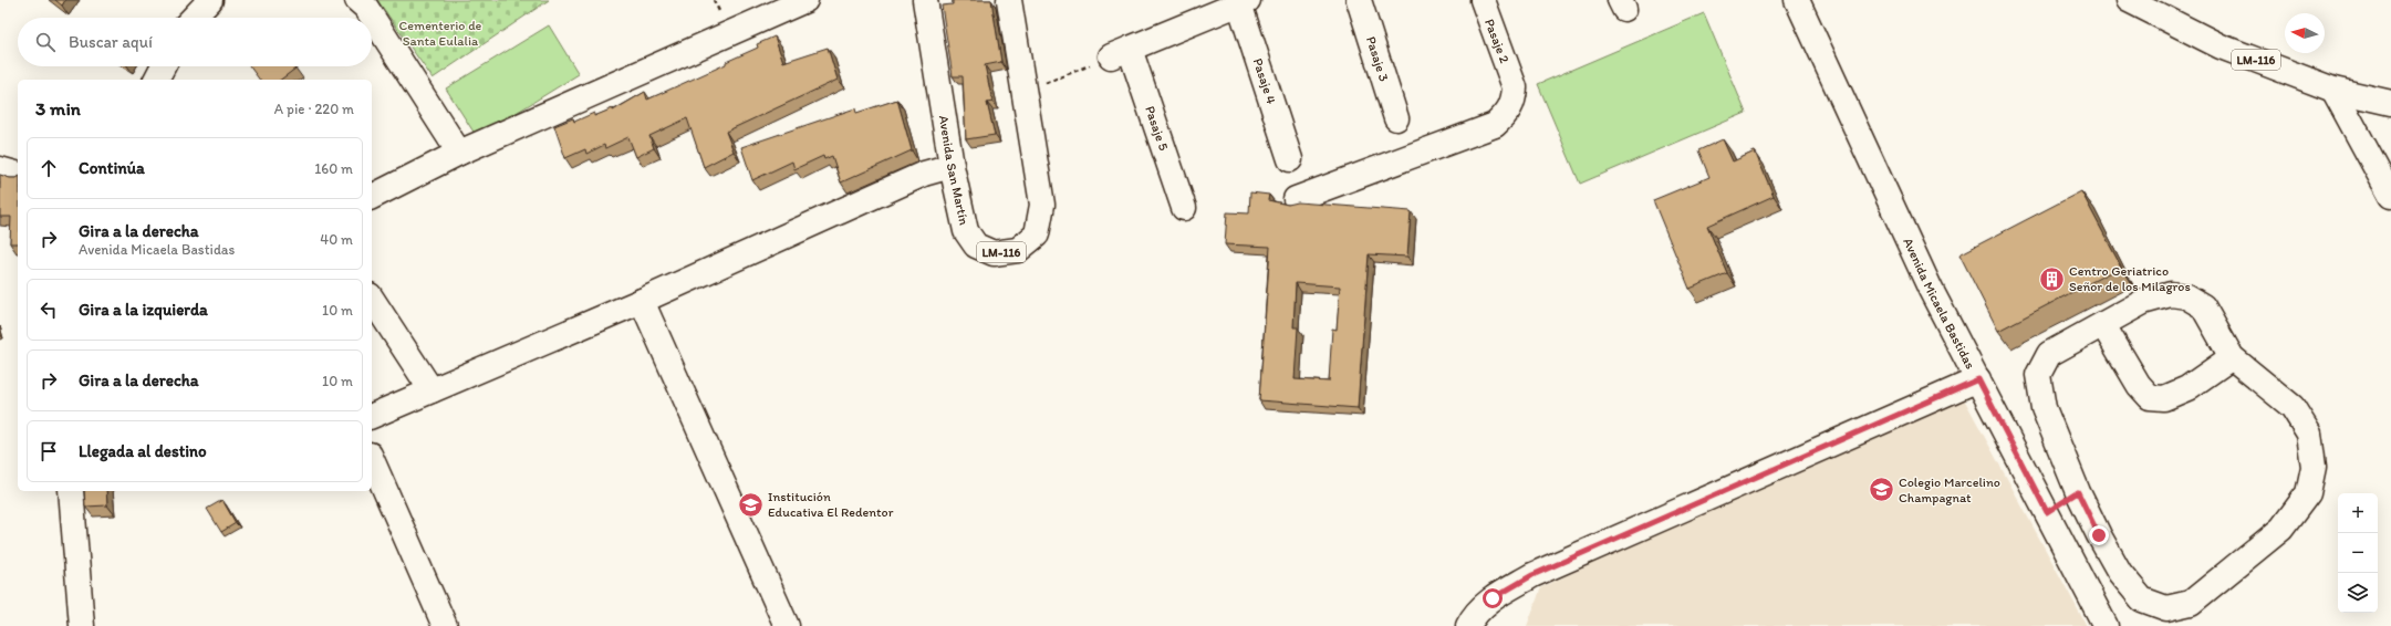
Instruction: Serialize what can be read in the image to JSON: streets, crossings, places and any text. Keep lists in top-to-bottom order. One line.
{"streets":{"street":["Pasaje 2","Pasaje 3","LM-116","Pasaje 4","Pasaje 5","Avenida San Martín","Avenida Micaela Bastidas"]},"parks":["Cementerio de Santa Eulalia"],"places":{"building":["Centro Geriatrico Señor de los Milagros"],"school or university":["Colegio Marcelino Champagnat","Institución Educativa El Redentor"]},"north":"left","page":{"search":"Buscar aquí","heading":["3 min","A pie · 220 m"],"list":[["Continúa","160 m"],["Gira a la derecha","Avenida Micaela Bastidas","40 m"],["Gira a la izquierda","10 m"],["Gira a la derecha","10 m"],"Llegada al destino"],"map_buttons":["+","−"]}}
